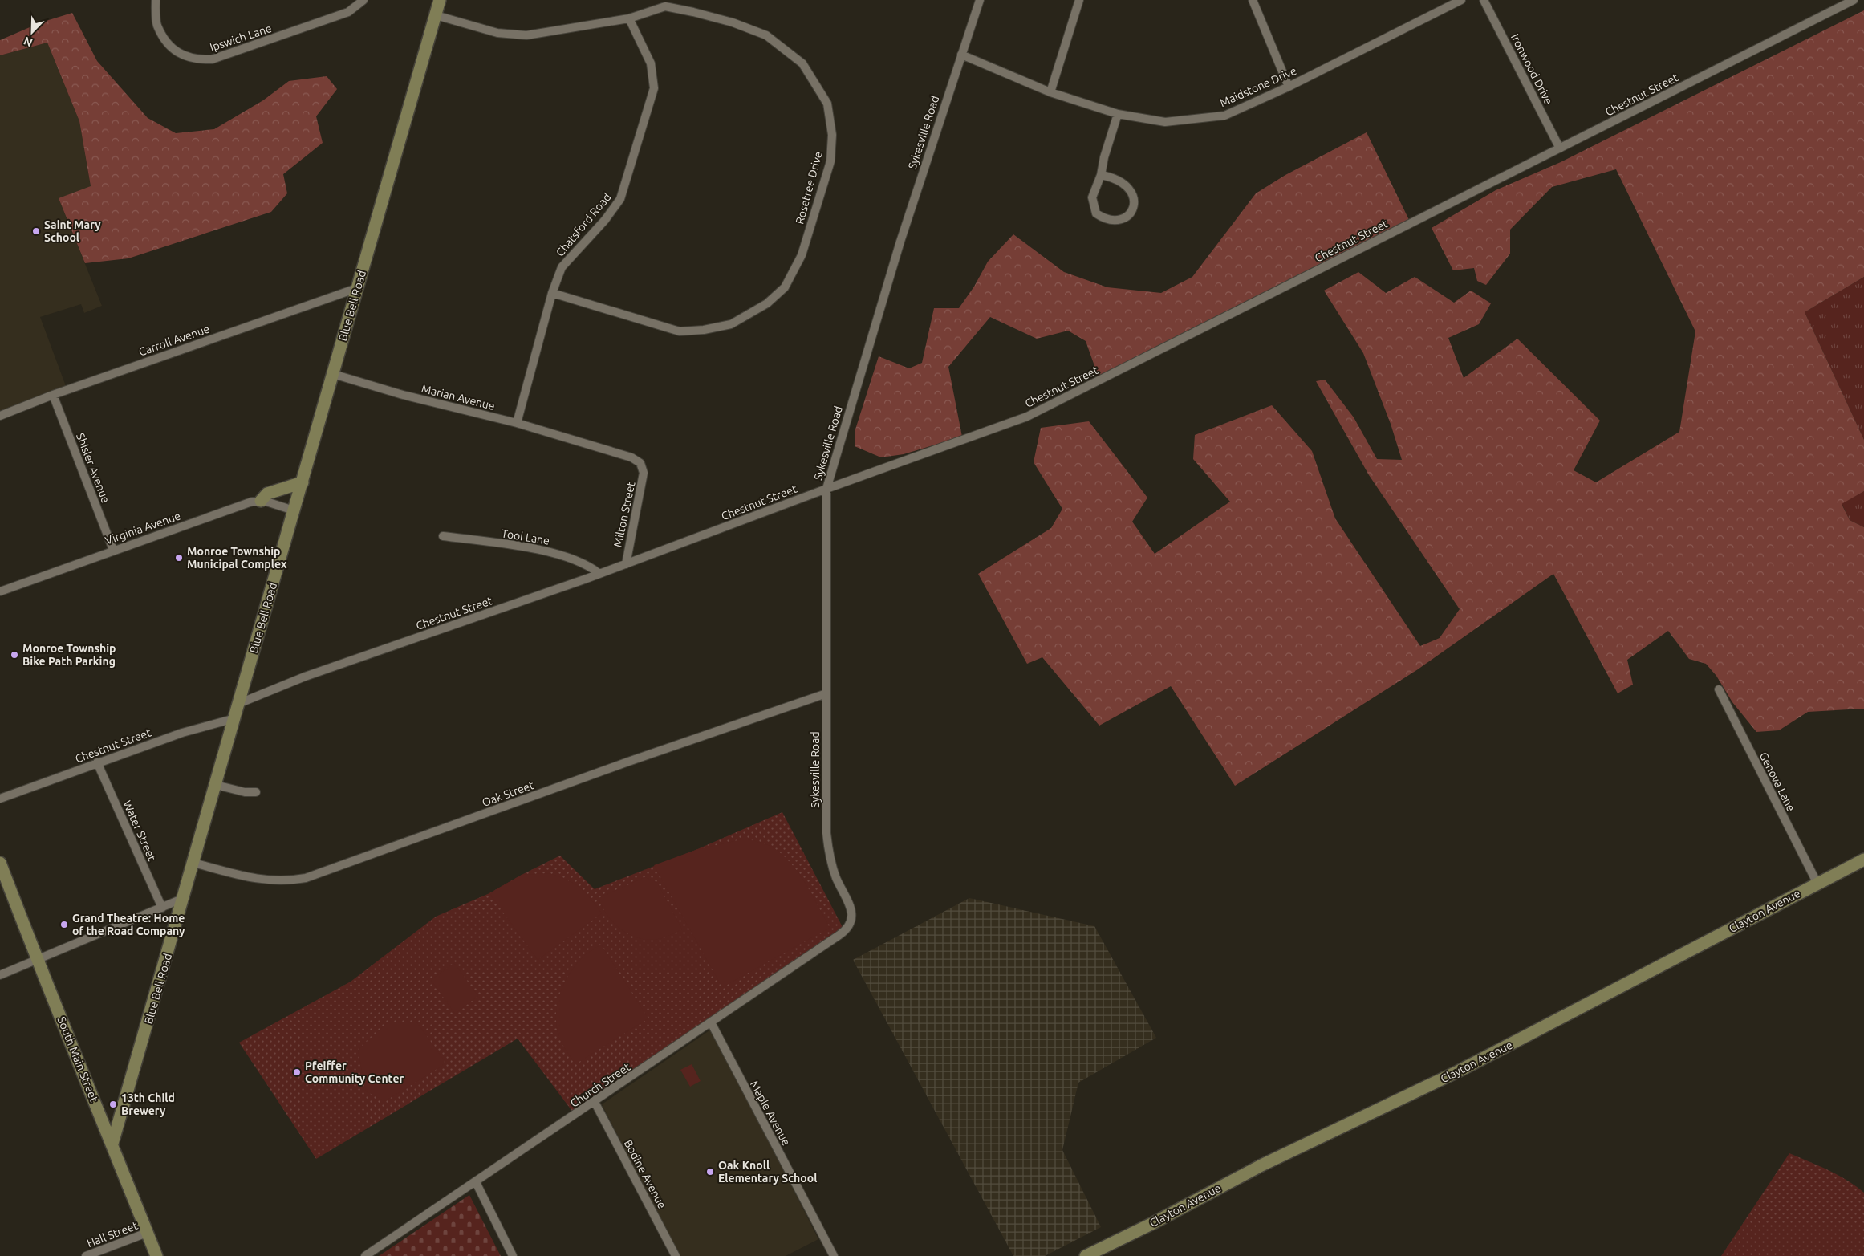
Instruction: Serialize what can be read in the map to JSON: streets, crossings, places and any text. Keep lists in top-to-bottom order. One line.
{"streets":{"street":["Ipswich Lane","Ironwood Drive","Maidstone Drive","Chestnut Street","Sykesville Road","Rosetree Drive","Chatsford Road","Blue Bell Road","Carroll Avenue","Marian Avenue","Shisler Avenue","Milton Street","Virginia Avenue","Tool Lane","Genova Lane","Oak Street","Water Street","Clayton Avenue","South Main Street","Church Street","Maple Avenue","Bodine Avenue","Hall Street"]},"crossings":[["Ironwood Drive","Chestnut Street"],["Maidstone Drive","Sykesville Road"],["Chestnut Street","Sykesville Road"],["Chestnut Street","Blue Bell Road"],["Chestnut Street","Milton Street"],["Chestnut Street","Tool Lane"],["Chestnut Street","Water Street"],["Sykesville Road","Oak Street"],["Sykesville Road","Church Street"],["Rosetree Drive","Chatsford Road"],["Rosetree Drive","Blue Bell Road"],["Chatsford Road","Marian Avenue"],["Blue Bell Road","Carroll Avenue"],["Blue Bell Road","Marian Avenue"],["Blue Bell Road","Virginia Avenue"],["Blue Bell Road","Oak Street"],["Blue Bell Road","South Main Street"],["Carroll Avenue","Shisler Avenue"],["Marian Avenue","Milton Street"],["Shisler Avenue","Virginia Avenue"],["Genova Lane","Clayton Avenue"],["South Main Street","Hall Street"],["Church Street","Maple Avenue"],["Church Street","Bodine Avenue"]],"places":["Saint Mary School","Monroe Township Municipal Complex","Monroe Township Bike Path Parking","Grand Theatre: Home of the Road Company","Pfeiffer Community Center","13th Child Brewery","Oak Knoll Elementary School"],"north":"bottom left"}
